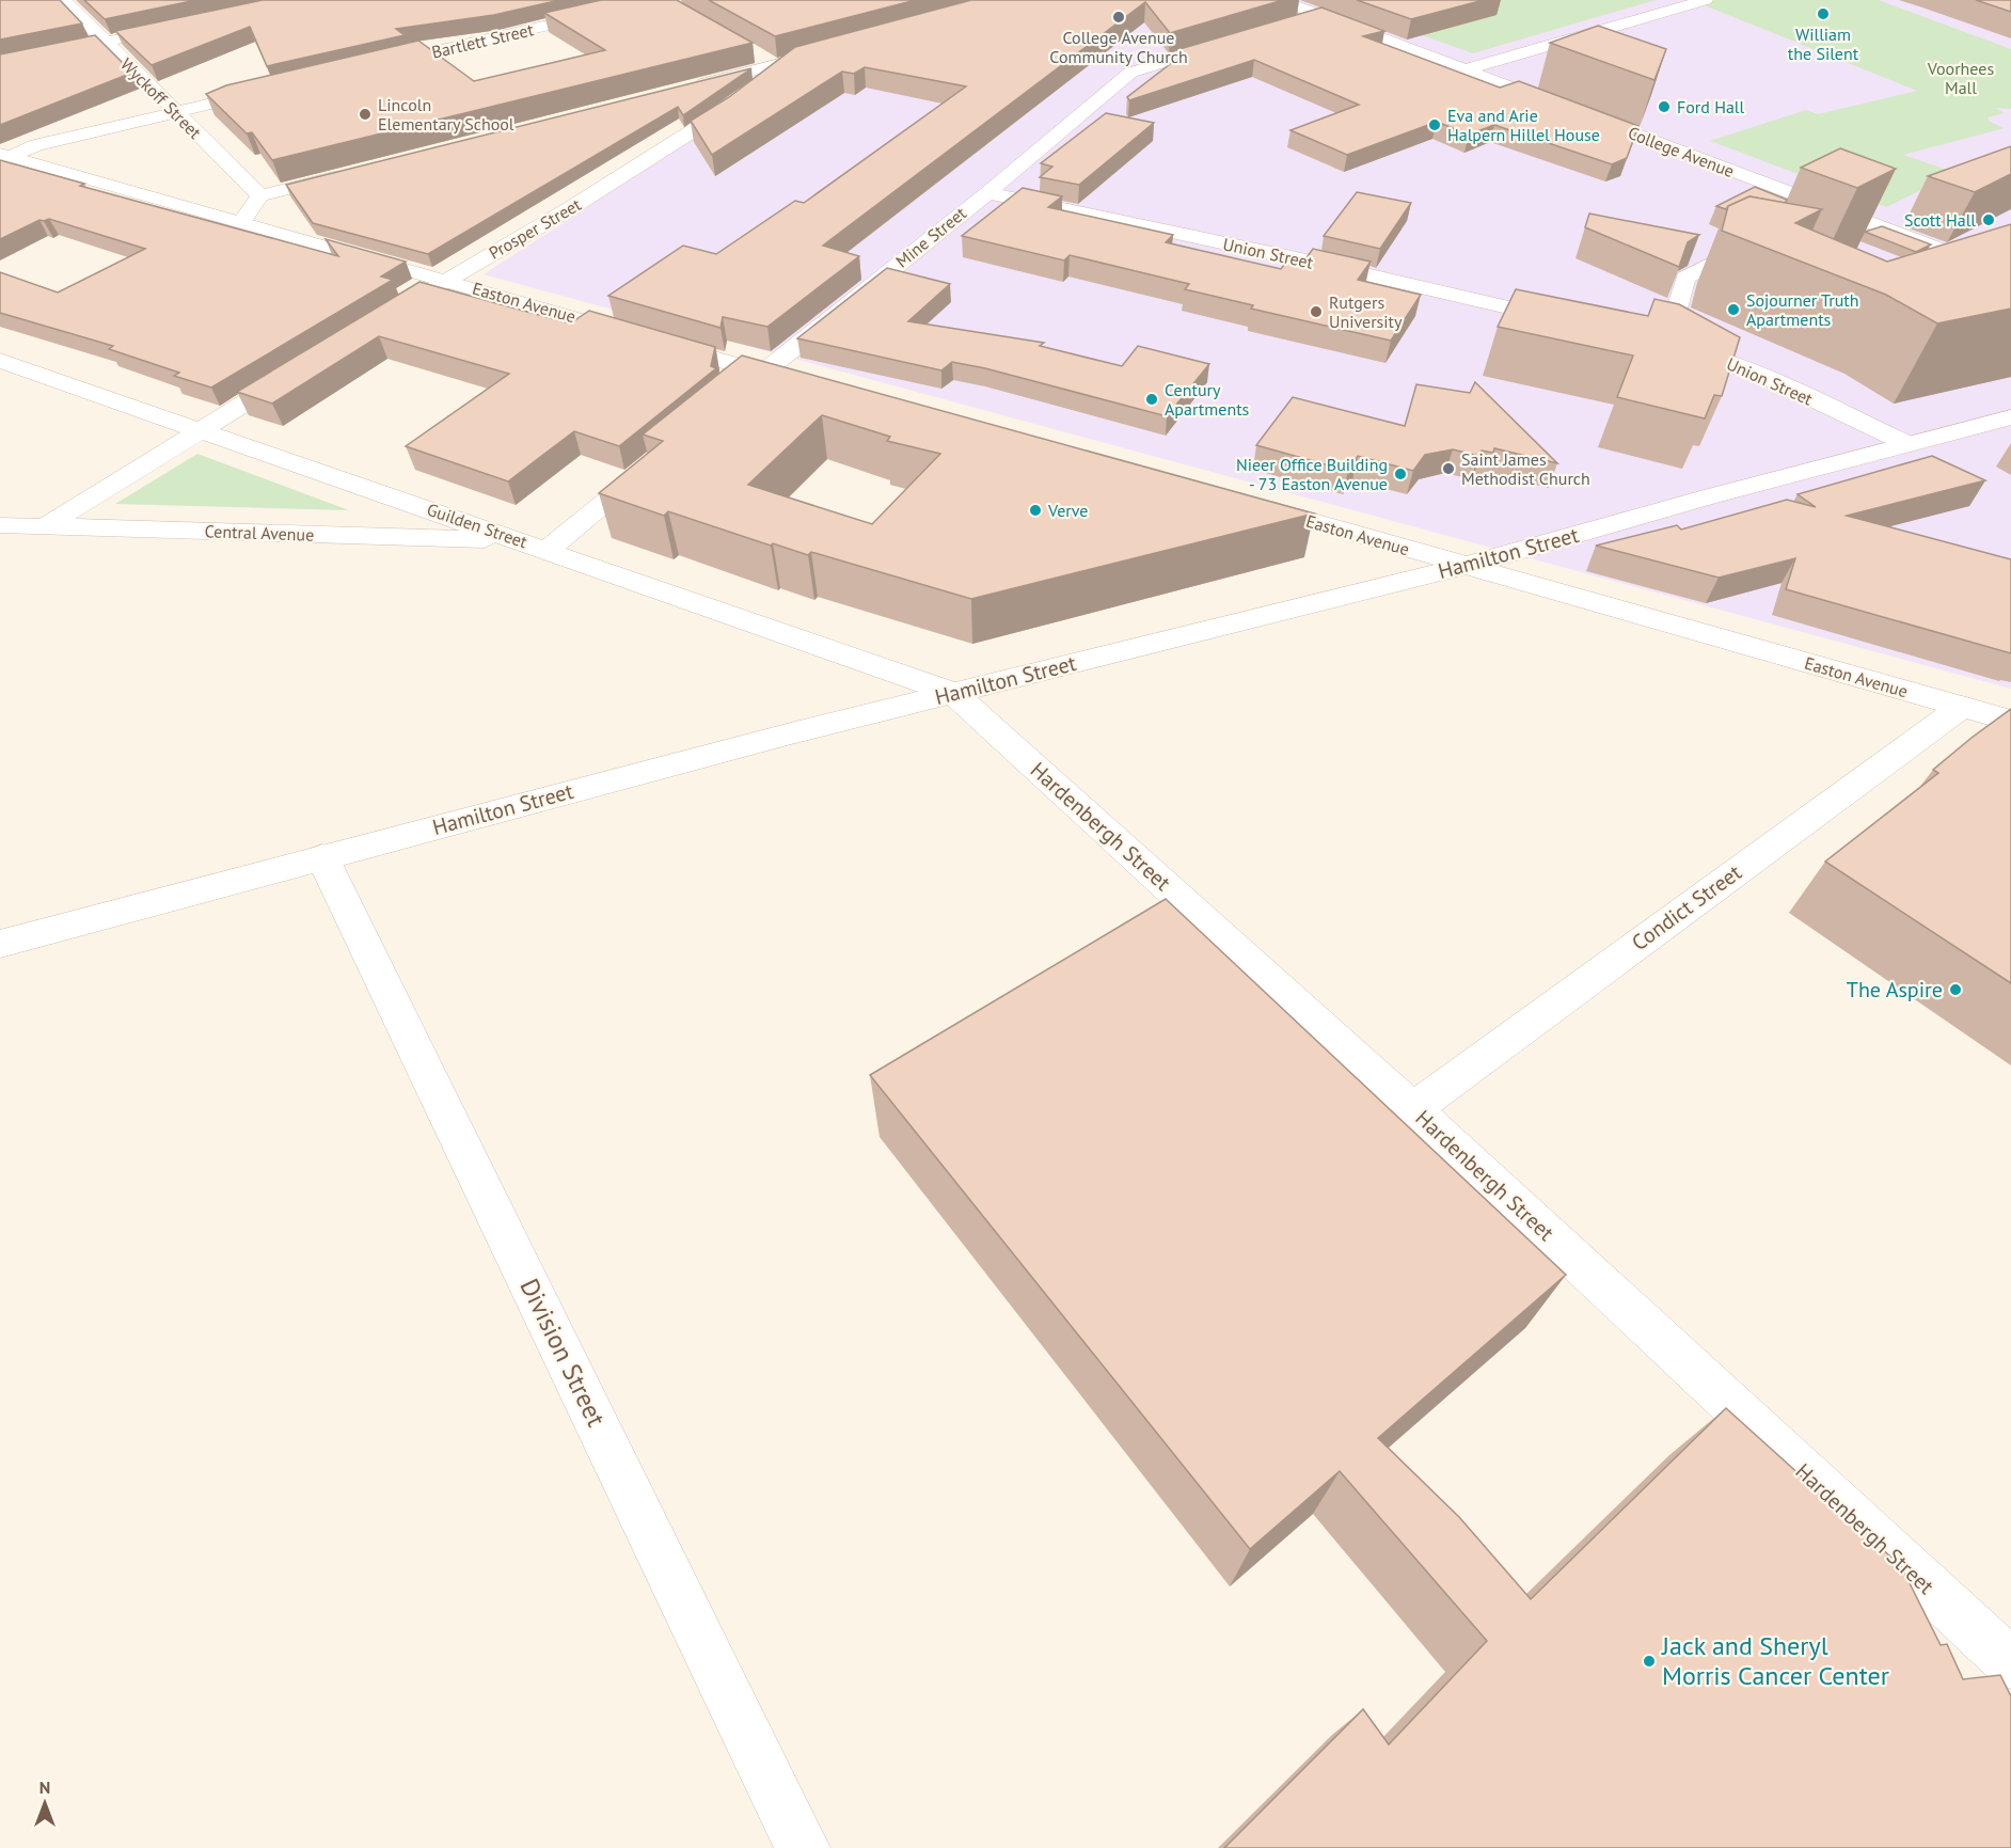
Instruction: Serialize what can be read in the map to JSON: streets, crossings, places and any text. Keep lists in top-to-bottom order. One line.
{"streets":{"street":["Bartlett Street","Wyckoff Street","College Avenue","Prosper Street","Mine Street","Union Street","Easton Avenue","Guilden Street","Central Avenue","Hamilton Street","Hardenbergh Street","Condict Street","Division Street"]},"crossings":[["Prosper Street","Easton Avenue"],["Mine Street","Union Street"],["Mine Street","Easton Avenue"],["Union Street","Hamilton Street"],["Easton Avenue","Hamilton Street"],["Easton Avenue","Condict Street"],["Guilden Street","Central Avenue"],["Guilden Street","Hamilton Street"],["Guilden Street","Hardenbergh Street"],["Hamilton Street","Hardenbergh Street"],["Hamilton Street","Division Street"],["Hardenbergh Street","Condict Street"]],"parks":["Voorhees Mall"],"places":["William the Silent","College Avenue Community Church","Ford Hall","Lincoln Elementary School","Eva and Arie Halpern Hillel House","Scott Hall","Sojourner Truth Apartments","Rutgers University","Century Apartments","Saint James Methodist Church","Nieer Office Building - 73 Easton Avenue","Verve","The Aspire","Jack and Sheryl Morris Cancer Center"],"north":"top"}
